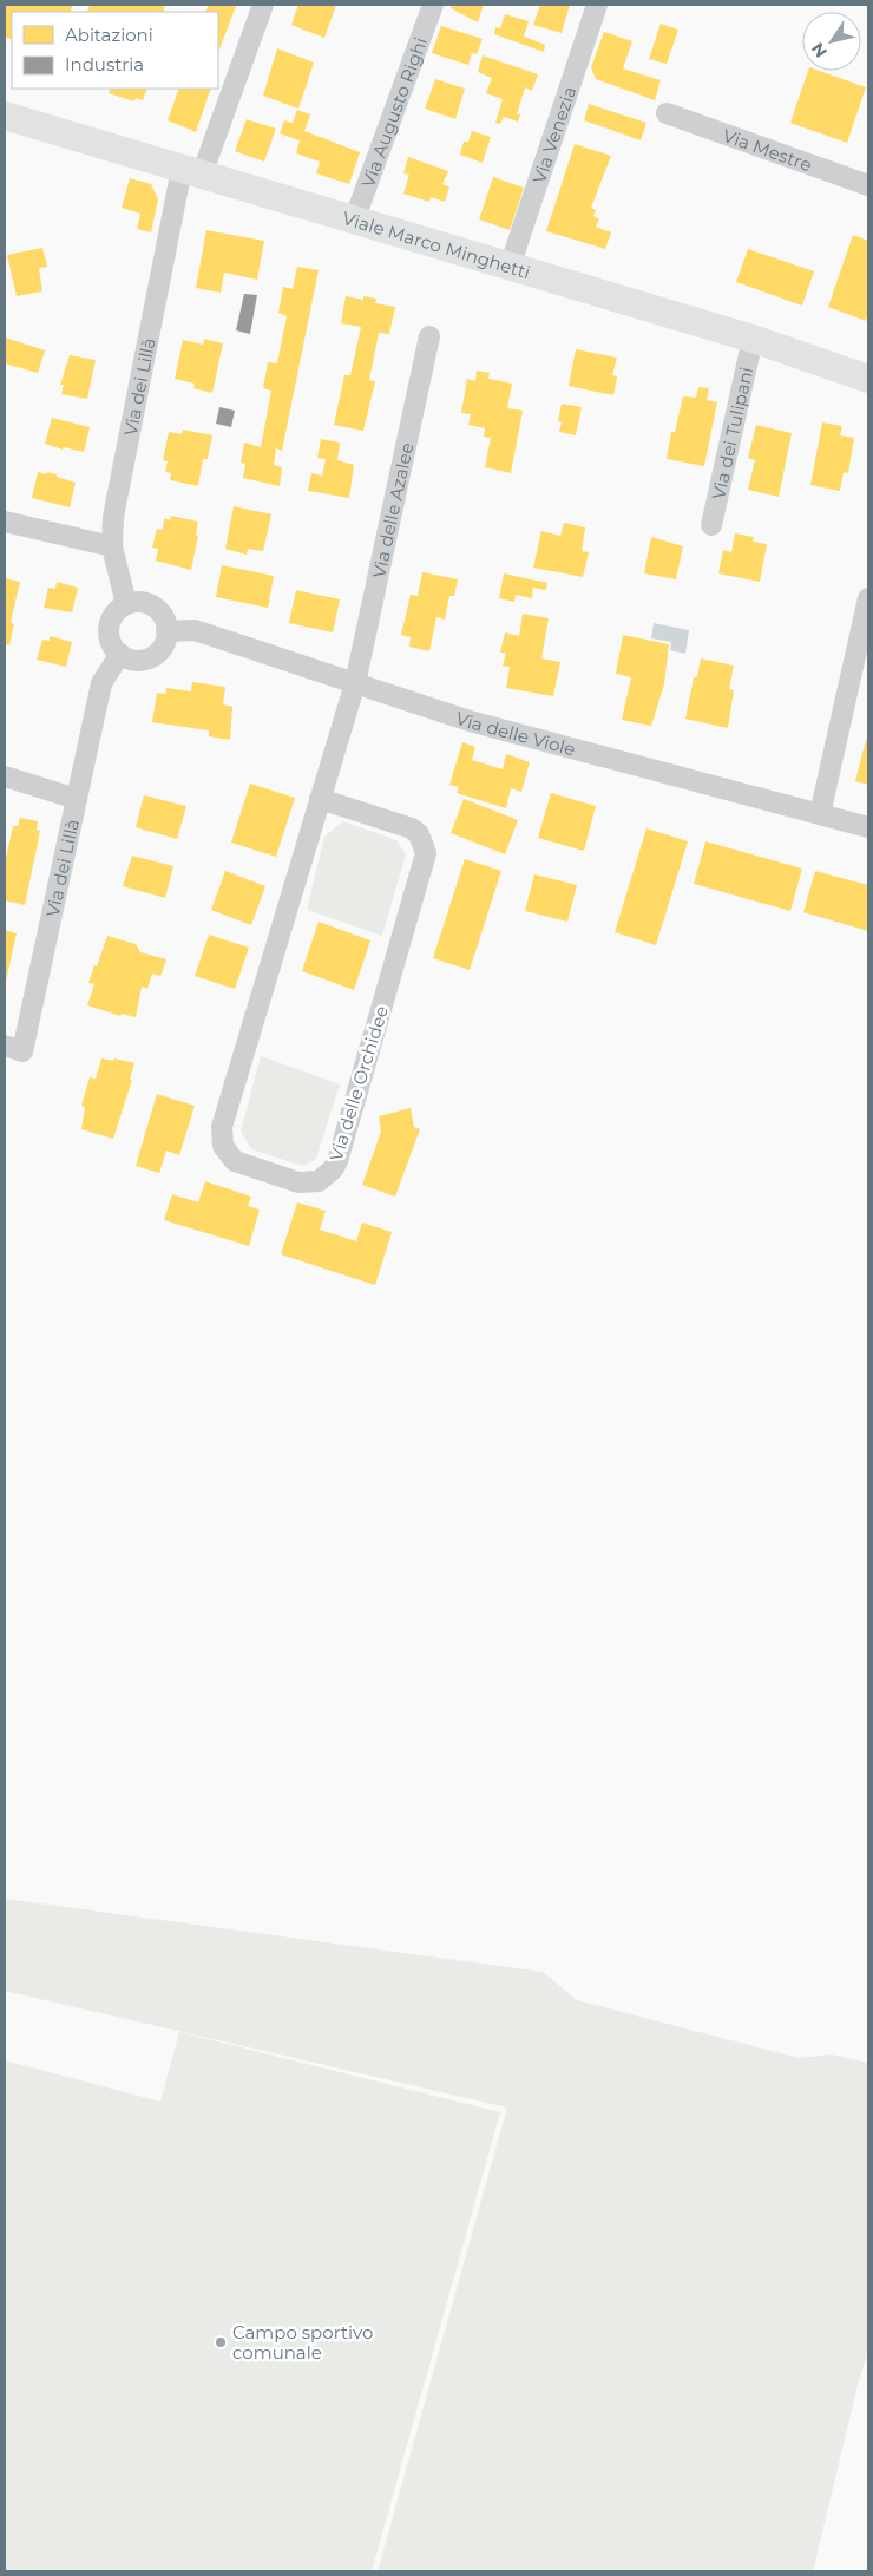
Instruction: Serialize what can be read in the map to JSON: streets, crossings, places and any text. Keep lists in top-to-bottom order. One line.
{"streets":{"street":["Via Augusto Righi","Via Venezia","Via Mestre","Viale Marco Minghetti","Via dei Lillà","Via dei Tulipani","Via delle Azalee","Via delle Viole","Via delle Orchidee"]},"crossings":[["Via Augusto Righi","Viale Marco Minghetti"],["Via Venezia","Viale Marco Minghetti"],["Viale Marco Minghetti","Via dei Lillà"],["Viale Marco Minghetti","Via dei Tulipani"],["Via dei Lillà","Via delle Viole"],["Via delle Azalee","Via delle Viole"],["Via delle Azalee","Via delle Orchidee"],["Via delle Viole","Via delle Orchidee"]],"places":["Campo sportivo comunale"],"legend":["Abitazioni","Industria"],"north":"bottom left"}
